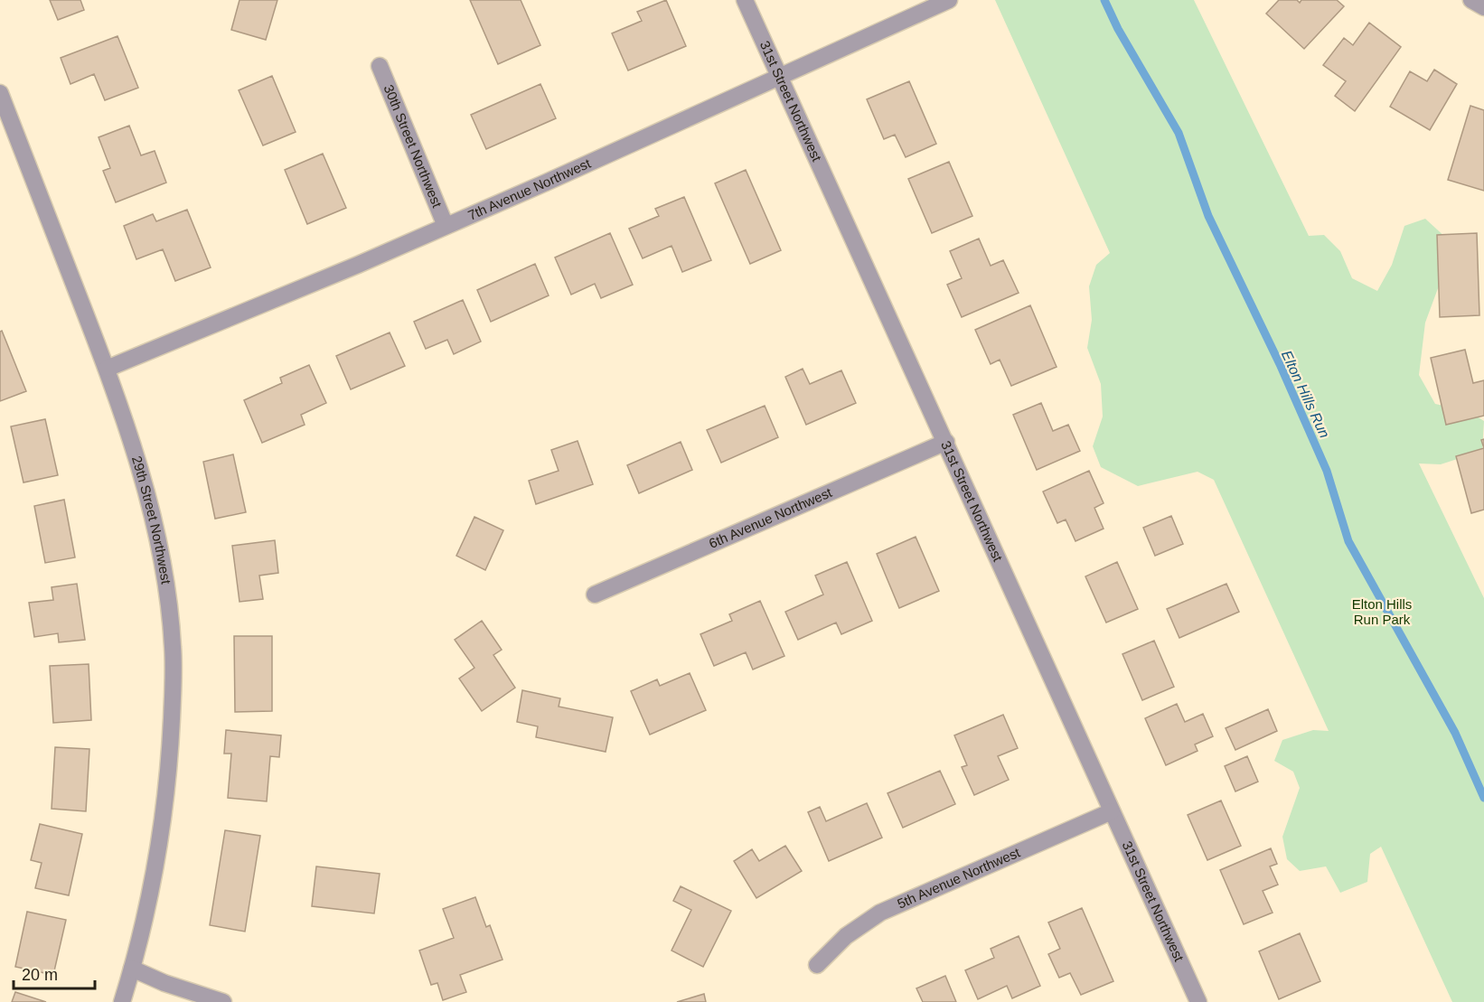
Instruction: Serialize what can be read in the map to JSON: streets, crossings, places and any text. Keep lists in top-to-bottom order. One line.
{"streets":{"street":["31st Street Northwest","30th Street Northwest","7th Avenue Northwest","6th Avenue Northwest","29th Street Northwest","5th Avenue Northwest"]},"crossings":[["31st Street Northwest","7th Avenue Northwest"],["31st Street Northwest","6th Avenue Northwest"],["31st Street Northwest","5th Avenue Northwest"],["30th Street Northwest","7th Avenue Northwest"],["7th Avenue Northwest","29th Street Northwest"]],"water":["Elton Hills Run"],"parks":["Elton Hills Run Park"],"scale_bar":"20 m"}
